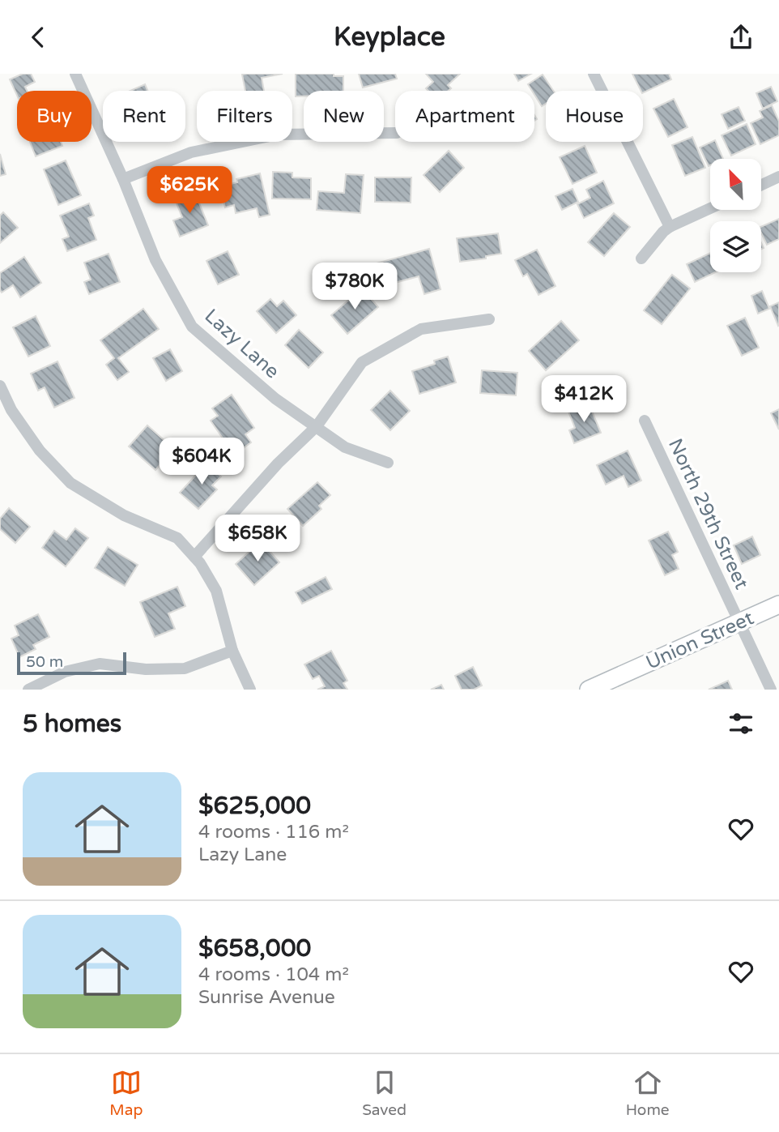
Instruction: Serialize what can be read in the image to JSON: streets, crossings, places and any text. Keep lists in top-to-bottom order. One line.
{"streets":{"main road":["Union Street"],"street":["Lazy Lane","North 29th Street"]},"crossings":[["North 29th Street","Union Street"]],"scale_bar":"50 m","north":"top left","page":{"header":"Keyplace","chip":["Buy","Rent","Filters","New","Apartment","House"],"price":["$625K","$780K","$412K","$604K","$658K"],"scale":"50 m","heading":"5 homes","list":[{"name":"$625,000","note":"4 rooms · 116 m² · Lazy Lane"},{"name":"$658,000","note":"4 rooms · 104 m² · Sunrise Avenue"}],"tabs":["Map","Saved","Home"]}}
